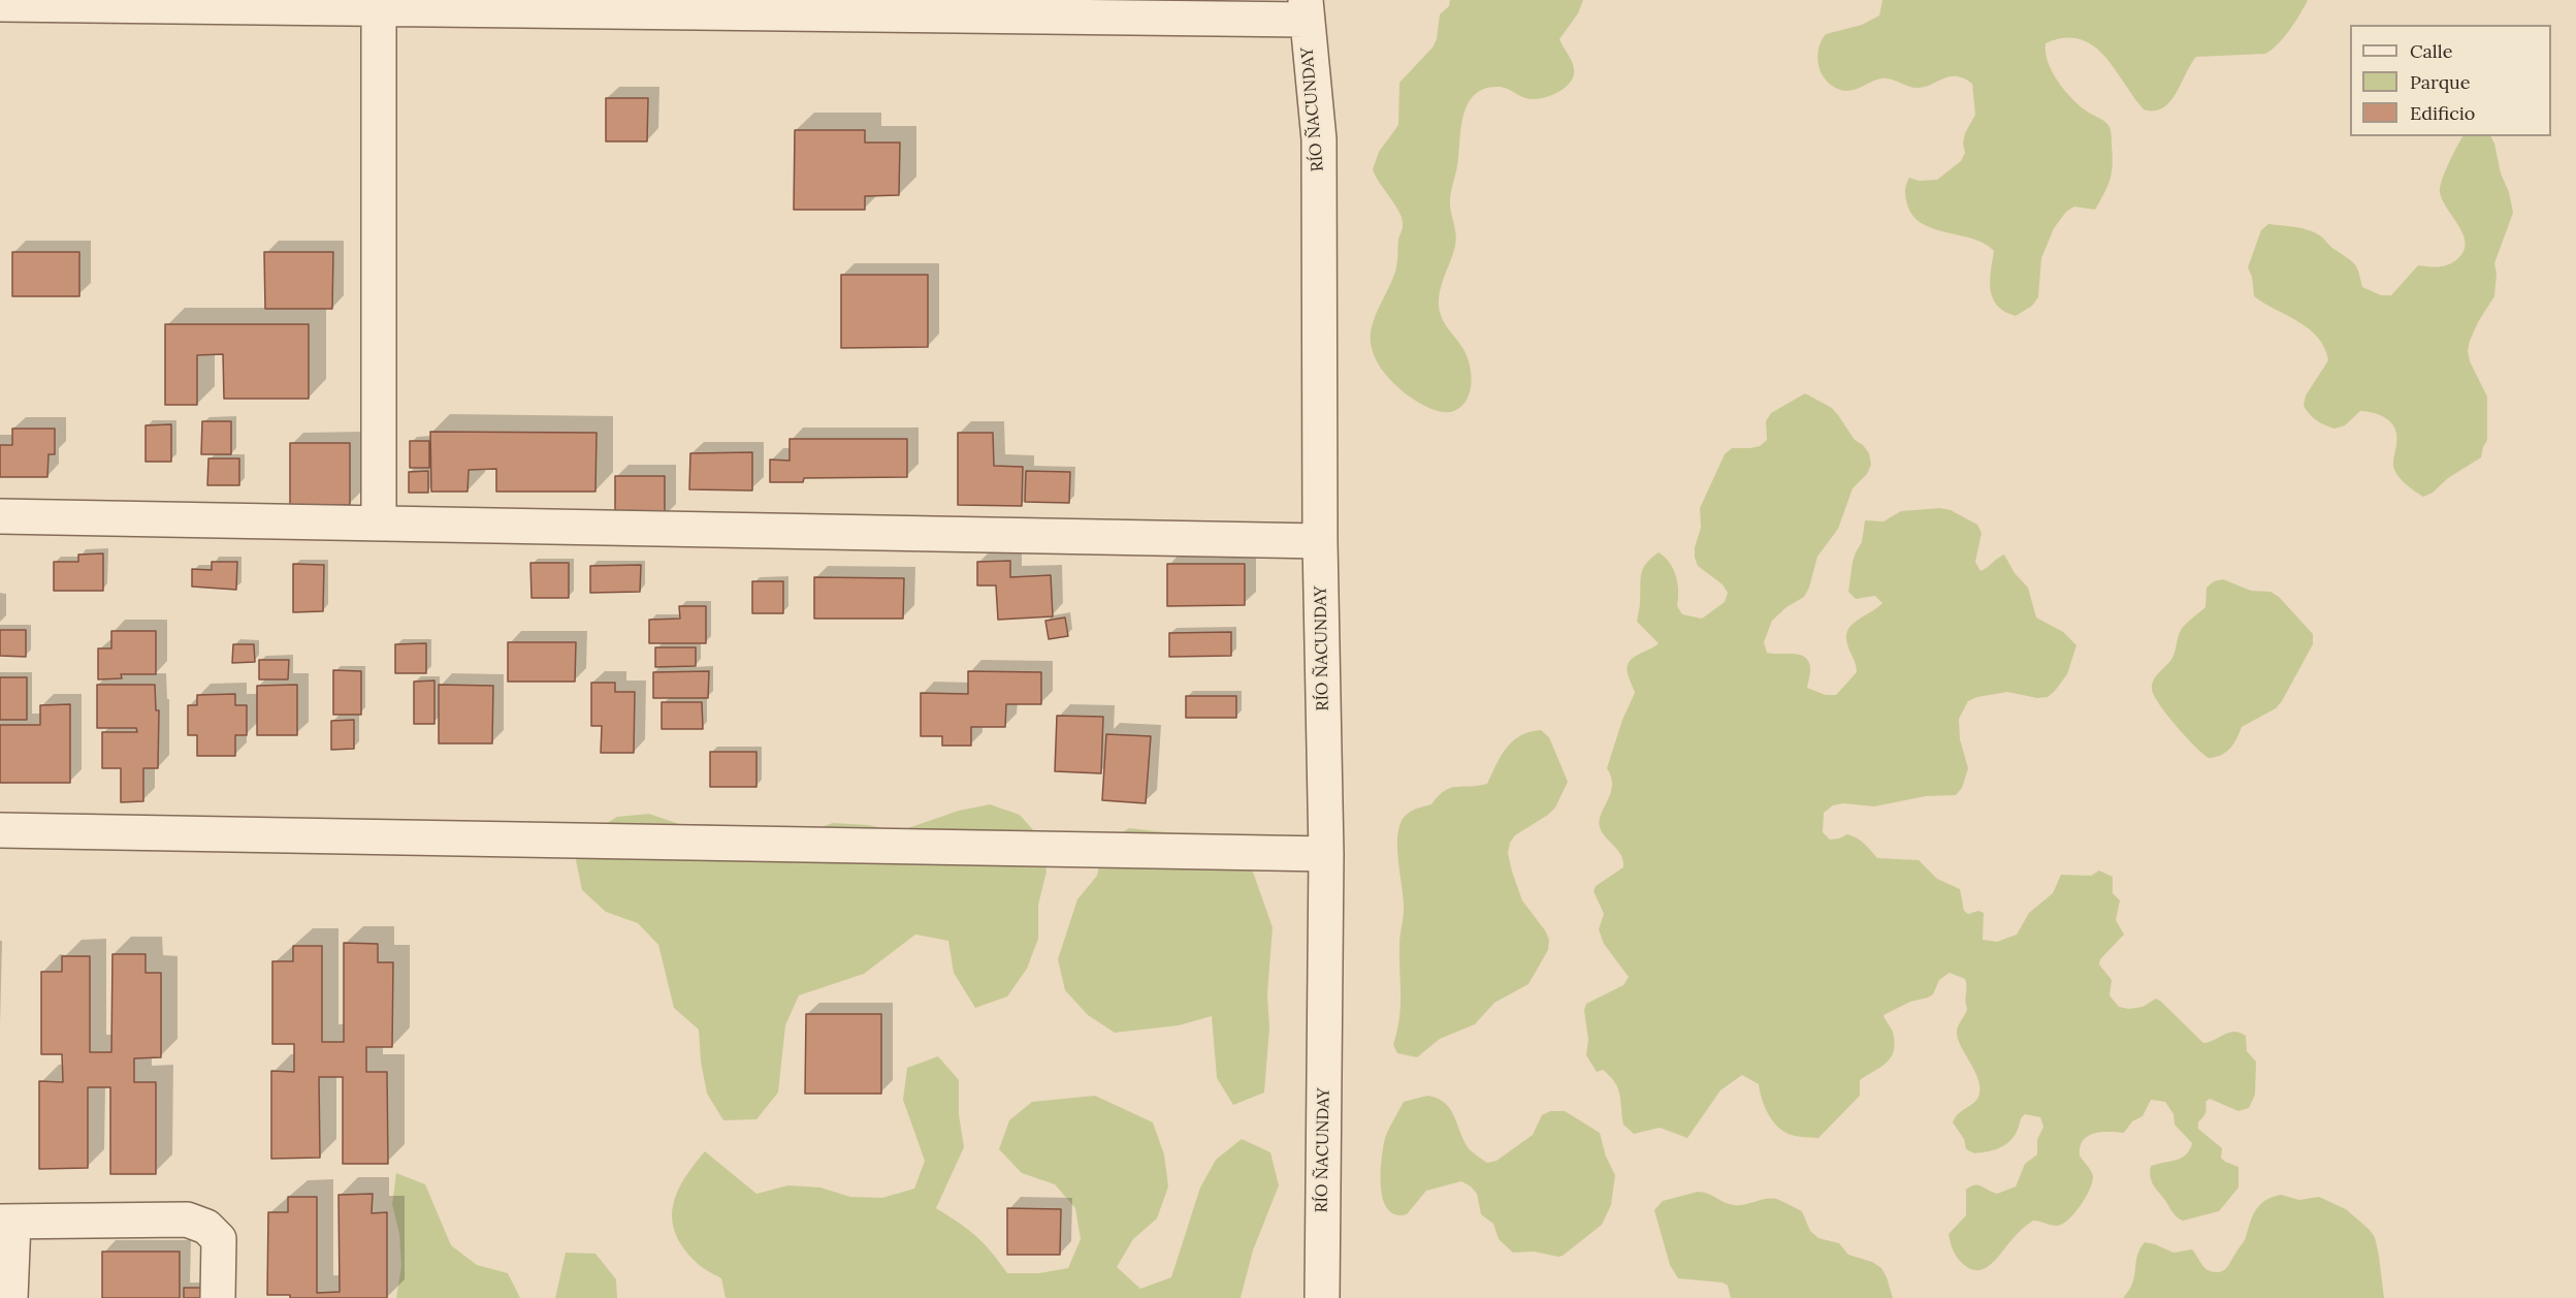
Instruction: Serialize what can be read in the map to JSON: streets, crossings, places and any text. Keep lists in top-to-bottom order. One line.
{"streets":{"street":["RÍO ÑACUNDAY"]},"legend":["Calle","Parque","Edificio"]}
